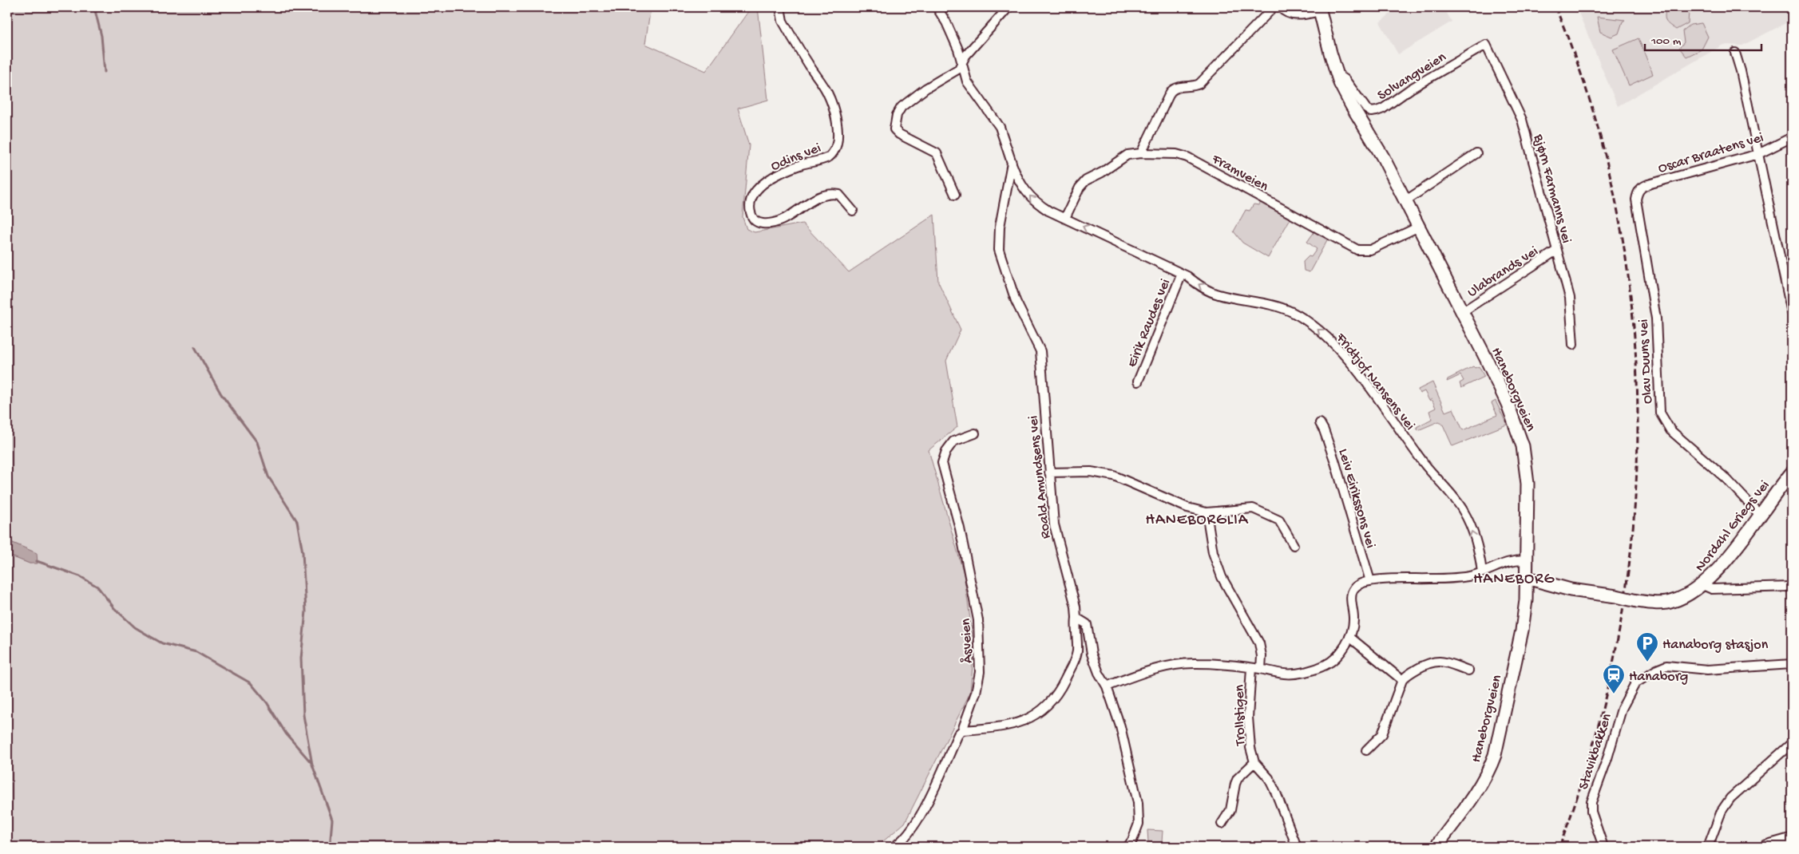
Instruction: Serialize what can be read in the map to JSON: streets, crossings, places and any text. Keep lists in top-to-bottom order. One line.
{"streets":{"street":["Solvangveien","Oscar Braatens vei","Odins vei","Framveien","Bjørn Farmanns vei","Ulabrands vei","Eirik Raudes vei","Olav Duuns vei","Fridtjof Nansens vei","Haneborgveien","Roald Amundsens vei","Leiv Eirikssons vei","Nordahl Griegs vei","Åsveien","Trollstigen","Stavikbakken"]},"crossings":[["Solvangveien","Bjørn Farmanns vei"],["Solvangveien","Haneborgveien"],["Oscar Braatens vei","Olav Duuns vei"],["Framveien","Fridtjof Nansens vei"],["Framveien","Haneborgveien"],["Bjørn Farmanns vei","Ulabrands vei"],["Ulabrands vei","Haneborgveien"],["Eirik Raudes vei","Fridtjof Nansens vei"],["Olav Duuns vei","Nordahl Griegs vei"],["Fridtjof Nansens vei","Roald Amundsens vei"],["Haneborgveien","Nordahl Griegs vei"]],"one_way":["Fridtjof Nansens vei"],"districts":["HANEBORGLIA","HANEBORG"],"places":{"parking":["Hanaborg stasjon"],"station":["Hanaborg"]},"scale_bar":"100 m"}
